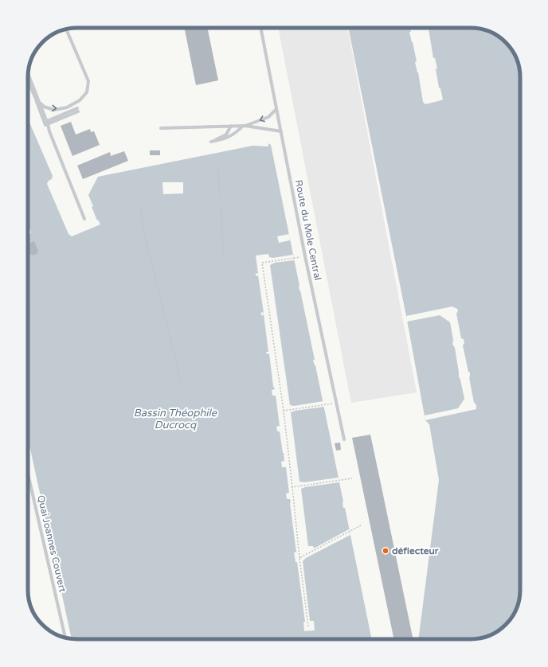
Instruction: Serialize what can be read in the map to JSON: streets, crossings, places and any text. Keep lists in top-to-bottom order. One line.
{"streets":{"lane":["Route du Mole Central","Quai Joannes Couvert"]},"water":["Bassin Théophile Ducrocq"],"places":["déflecteur"]}
